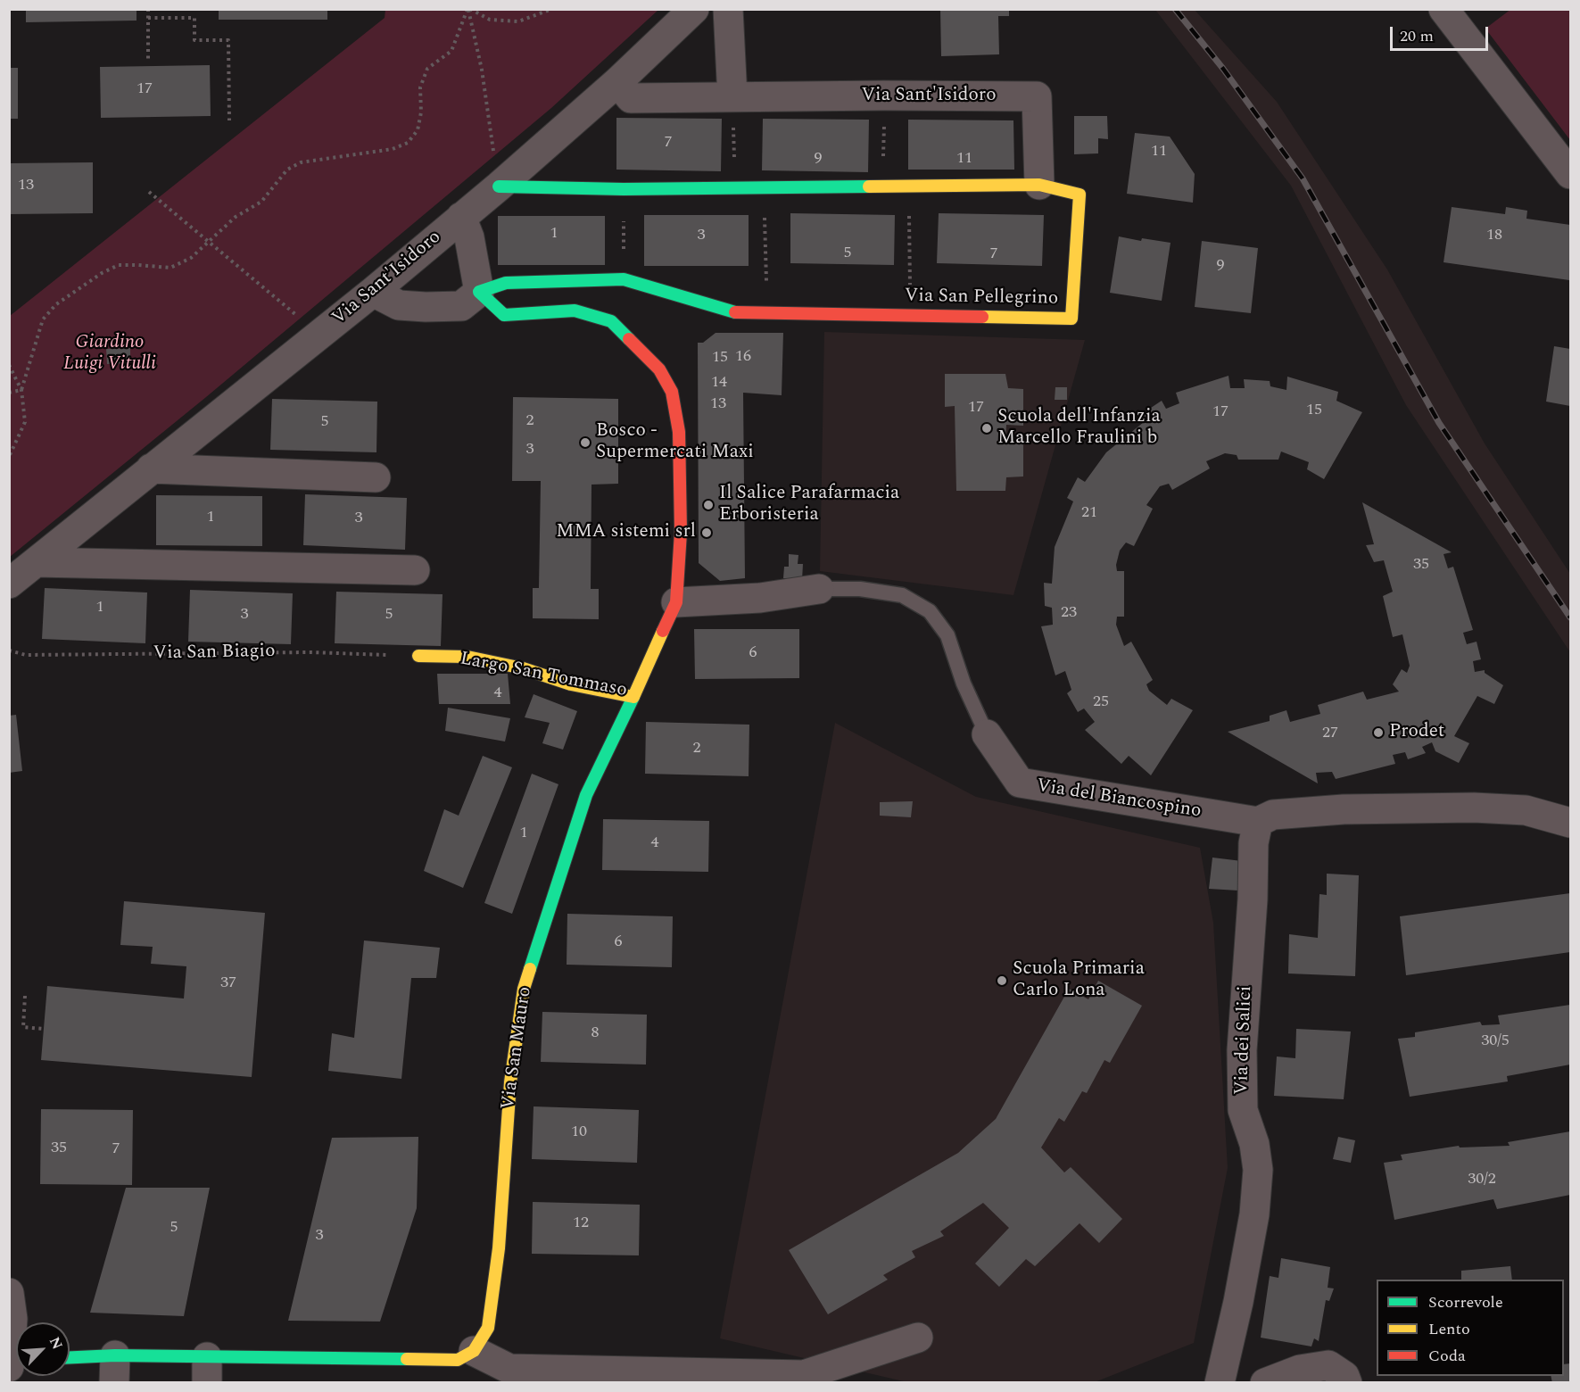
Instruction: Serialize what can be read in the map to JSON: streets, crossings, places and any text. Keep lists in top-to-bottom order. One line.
{"streets":{"street":["Via Sant'Isidoro","Via San Pellegrino","Largo San Tommaso","Via del Biancospino","Via dei Salici","Via San Mauro"],"path":["Via San Biagio"]},"crossings":[["Via Sant'Isidoro","Via San Pellegrino"],["Via San Pellegrino","Largo San Tommaso"],["Via San Biagio","Largo San Tommaso"],["Largo San Tommaso","Via del Biancospino"],["Largo San Tommaso","Via San Mauro"],["Via del Biancospino","Via dei Salici"]],"parks":["Giardino Luigi Vitulli"],"places":["Scuola dell'Infanzia Marcello Fraulini b","Bosco - Supermercati Maxi","Il Salice Parafarmacia Erboristeria","MMA sistemi srl","Prodet","Scuola Primaria Carlo Lona"],"house_numbers":["17","7","11","9","11","13","1","3","18","5","7","9","16","15","14","13","17","15","17","2","5","3","21","1","3","35","1","23","3","5","6","4","25","27","2","1","4","6","37","8","30/5","10","35","7","30/2","12","5","3"],"legend":["Scorrevole","Lento","Coda"],"scale_bar":"20 m","north":"top right"}
